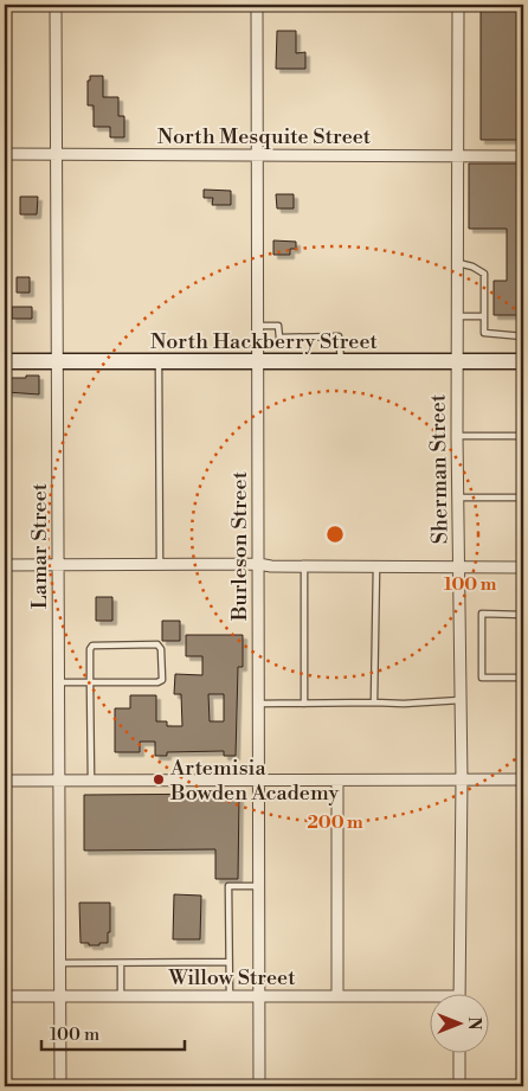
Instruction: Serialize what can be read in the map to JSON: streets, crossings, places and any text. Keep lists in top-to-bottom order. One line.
{"streets":{"main road":["North Hackberry Street"],"street":["North Mesquite Street","Sherman Street","Lamar Street","Burleson Street","Willow Street"]},"crossings":[["North Mesquite Street","Sherman Street"],["North Mesquite Street","Lamar Street"],["North Mesquite Street","Burleson Street"],["North Hackberry Street","Sherman Street"],["North Hackberry Street","Lamar Street"],["North Hackberry Street","Burleson Street"],["Lamar Street","Willow Street"],["Burleson Street","Willow Street"]],"places":["Artemisia Bowden Academy"],"scale_bar":"100 m","north":"right","rings":["100 m","200 m"]}
